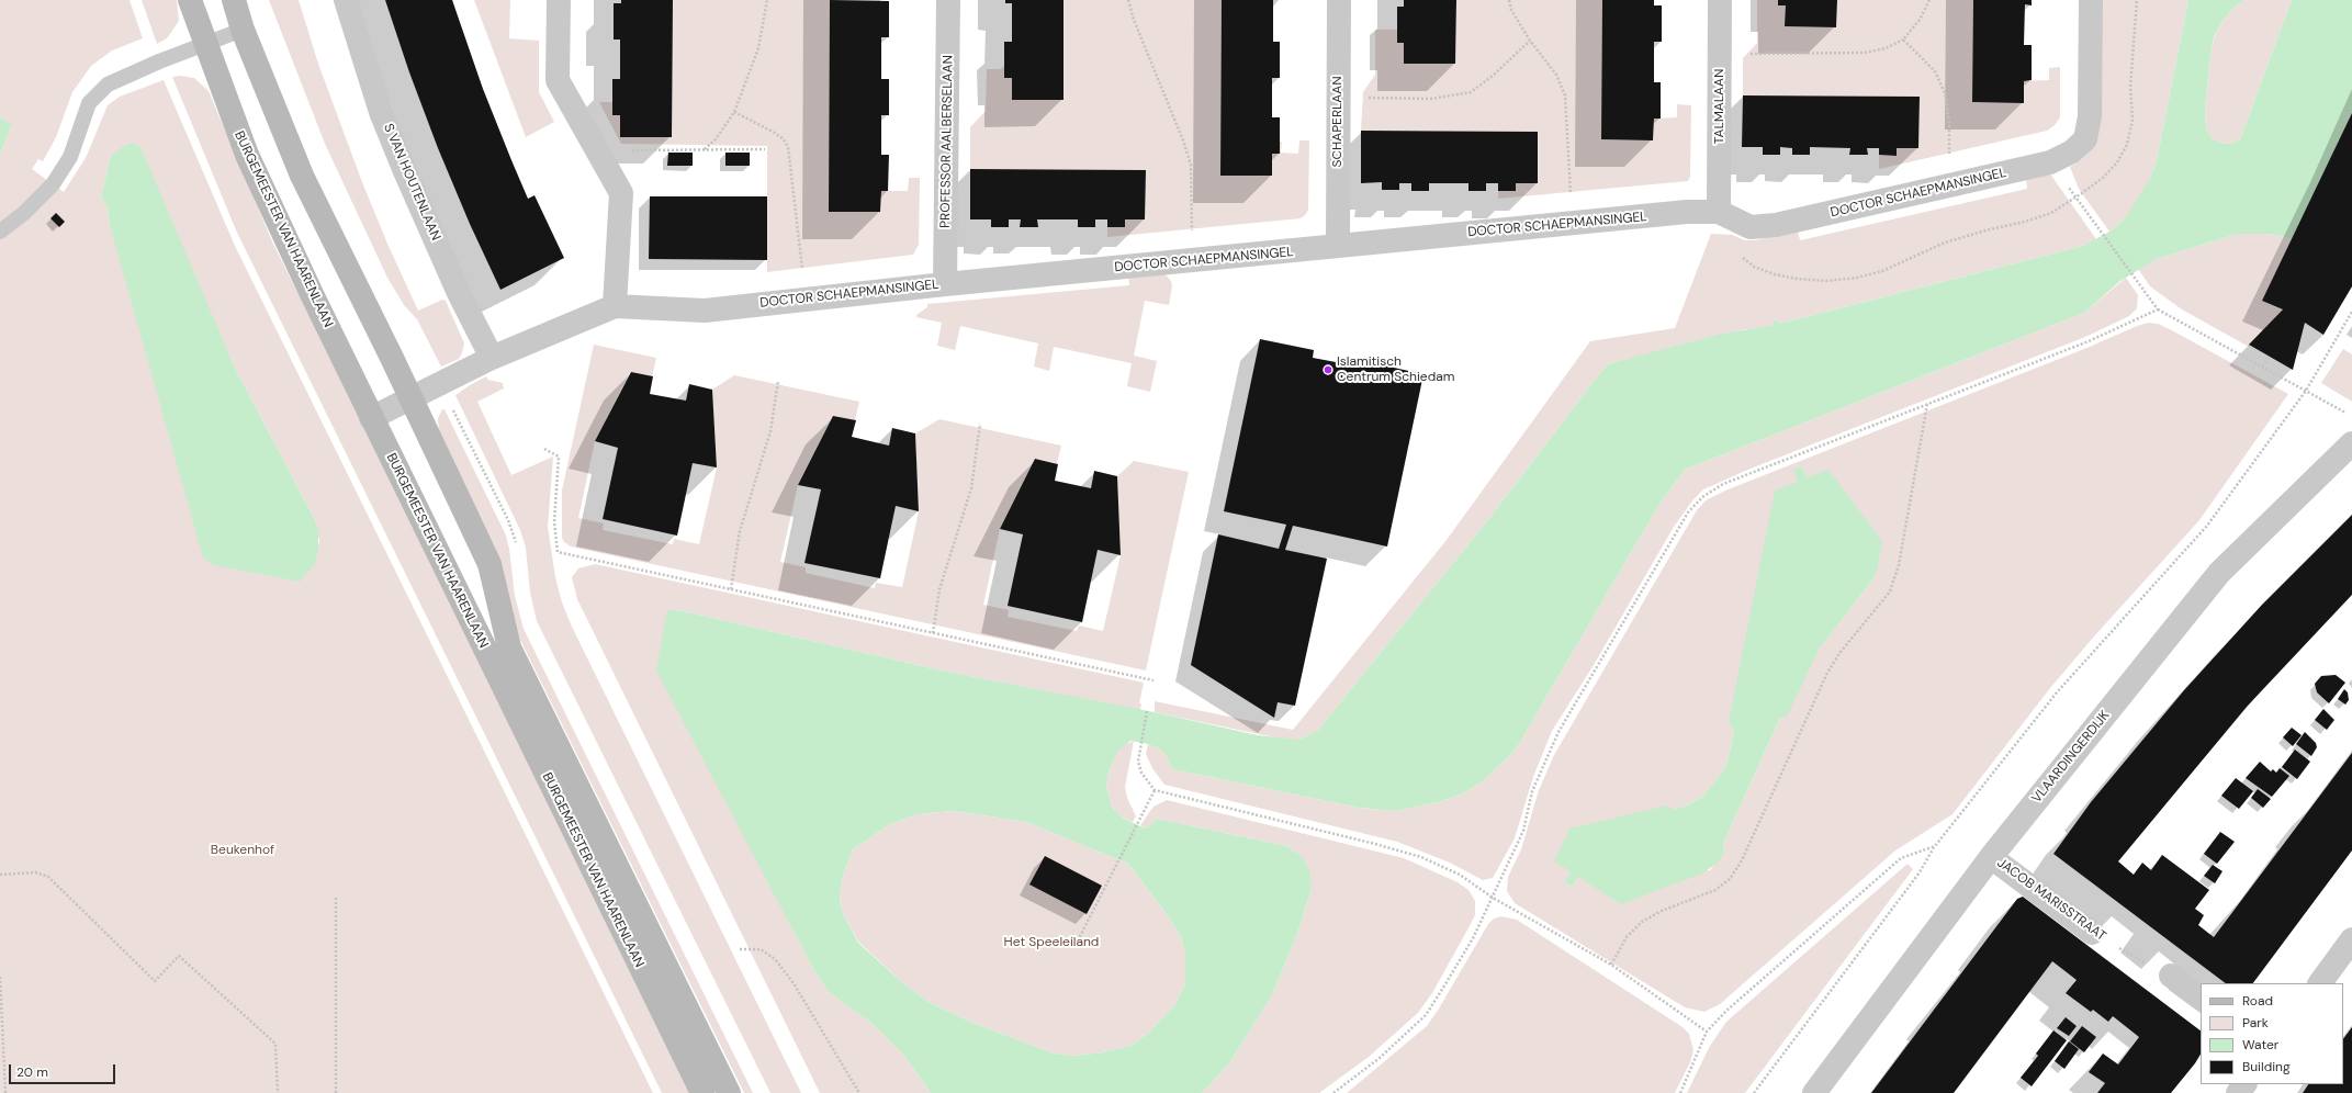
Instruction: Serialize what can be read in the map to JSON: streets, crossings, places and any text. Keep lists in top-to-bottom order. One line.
{"streets":{"main road":["BURGEMEESTER VAN HAARENLAAN"],"street":["TALMALAAN","SCHAPERLAAN","PROFESSOR AALBERSELAAN","S VAN HOUTENLAAN","DOCTOR SCHAEPMANSINGEL","VLAARDINGERDIJK","JACOB MARISSTRAAT"]},"crossings":[["TALMALAAN","DOCTOR SCHAEPMANSINGEL"],["SCHAPERLAAN","DOCTOR SCHAEPMANSINGEL"],["PROFESSOR AALBERSELAAN","DOCTOR SCHAEPMANSINGEL"],["S VAN HOUTENLAAN","DOCTOR SCHAEPMANSINGEL"],["DOCTOR SCHAEPMANSINGEL","BURGEMEESTER VAN HAARENLAAN"],["VLAARDINGERDIJK","JACOB MARISSTRAAT"]],"parks":["Beukenhof","Het Speeleiland"],"places":["Islamitisch Centrum Schiedam"],"legend":["Road","Park","Water","Building"],"scale_bar":"20 m"}
